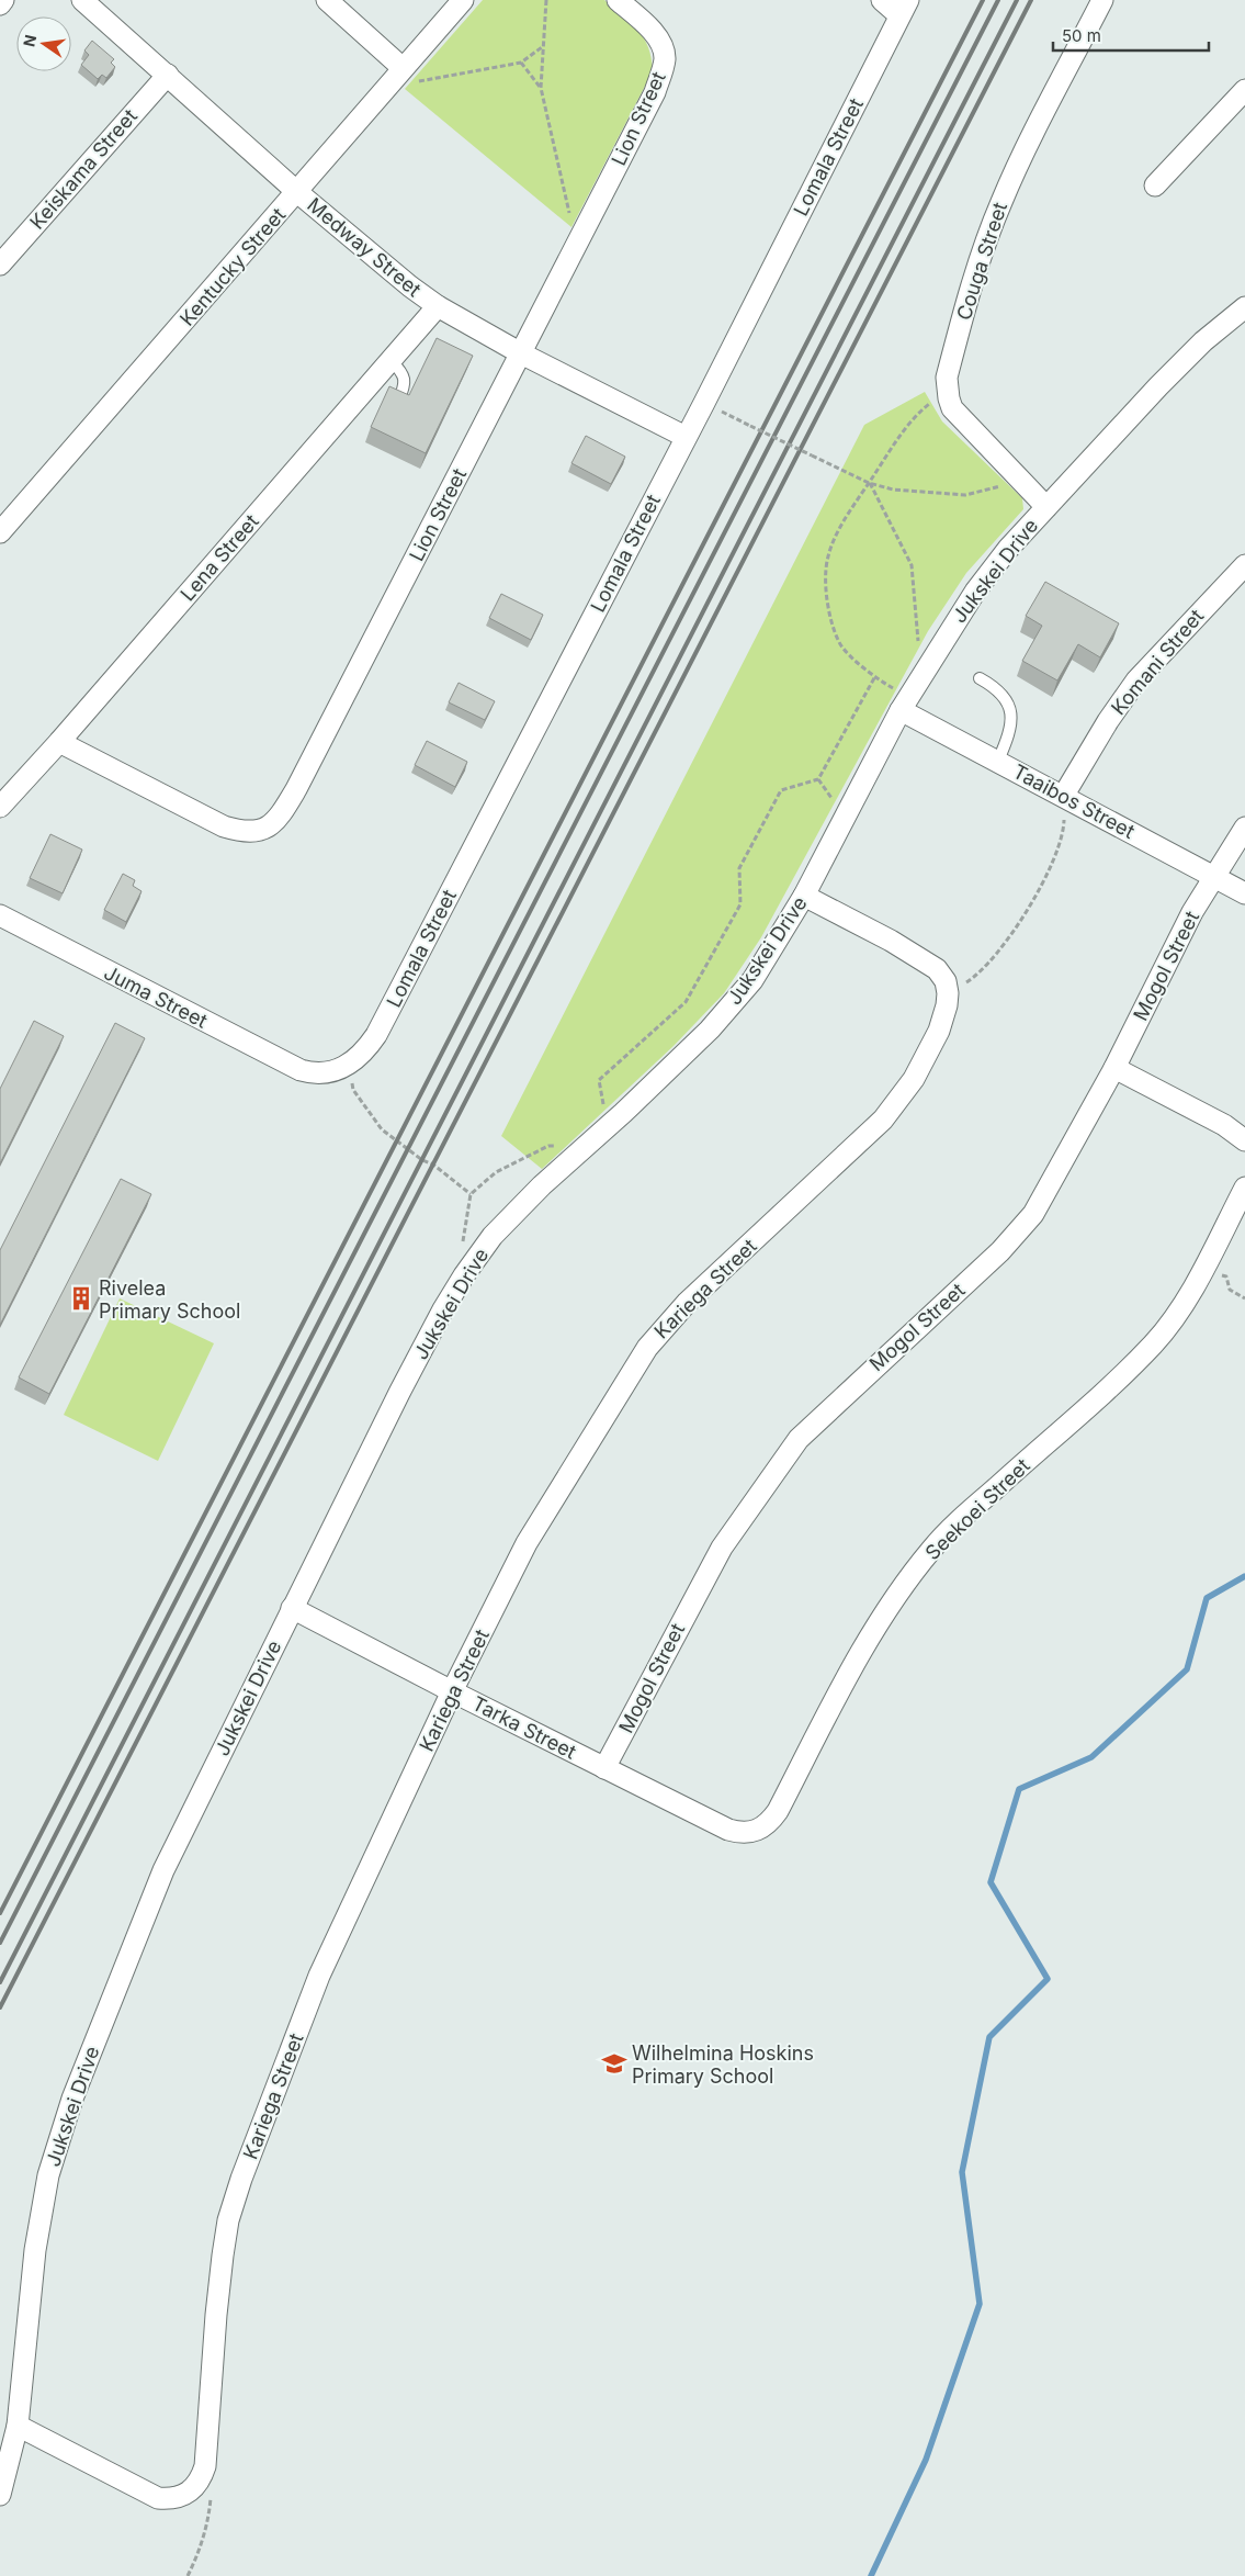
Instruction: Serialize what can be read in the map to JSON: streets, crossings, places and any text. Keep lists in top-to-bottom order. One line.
{"streets":{"street":["Lion Street","Lomala Street","Keiskama Street","Medway Street","Couga Street","Kentucky Street","Lena Street","Jukskei Drive","Komani Street","Taaibos Street","Mogol Street","Juma Street","Kariega Street","Seekoei Street","Tarka Street"]},"crossings":[["Lion Street","Medway Street"],["Lion Street","Lena Street"],["Lomala Street","Medway Street"],["Lomala Street","Juma Street"],["Keiskama Street","Medway Street"],["Medway Street","Kentucky Street"],["Medway Street","Lena Street"],["Couga Street","Jukskei Drive"],["Jukskei Drive","Taaibos Street"],["Jukskei Drive","Tarka Street"],["Komani Street","Taaibos Street"],["Taaibos Street","Mogol Street"],["Mogol Street","Tarka Street"],["Kariega Street","Tarka Street"],["Seekoei Street","Tarka Street"]],"places":{"building":["Rivelea Primary School"],"school or university":["Wilhelmina Hoskins Primary School"]},"scale_bar":"50 m","north":"left"}
